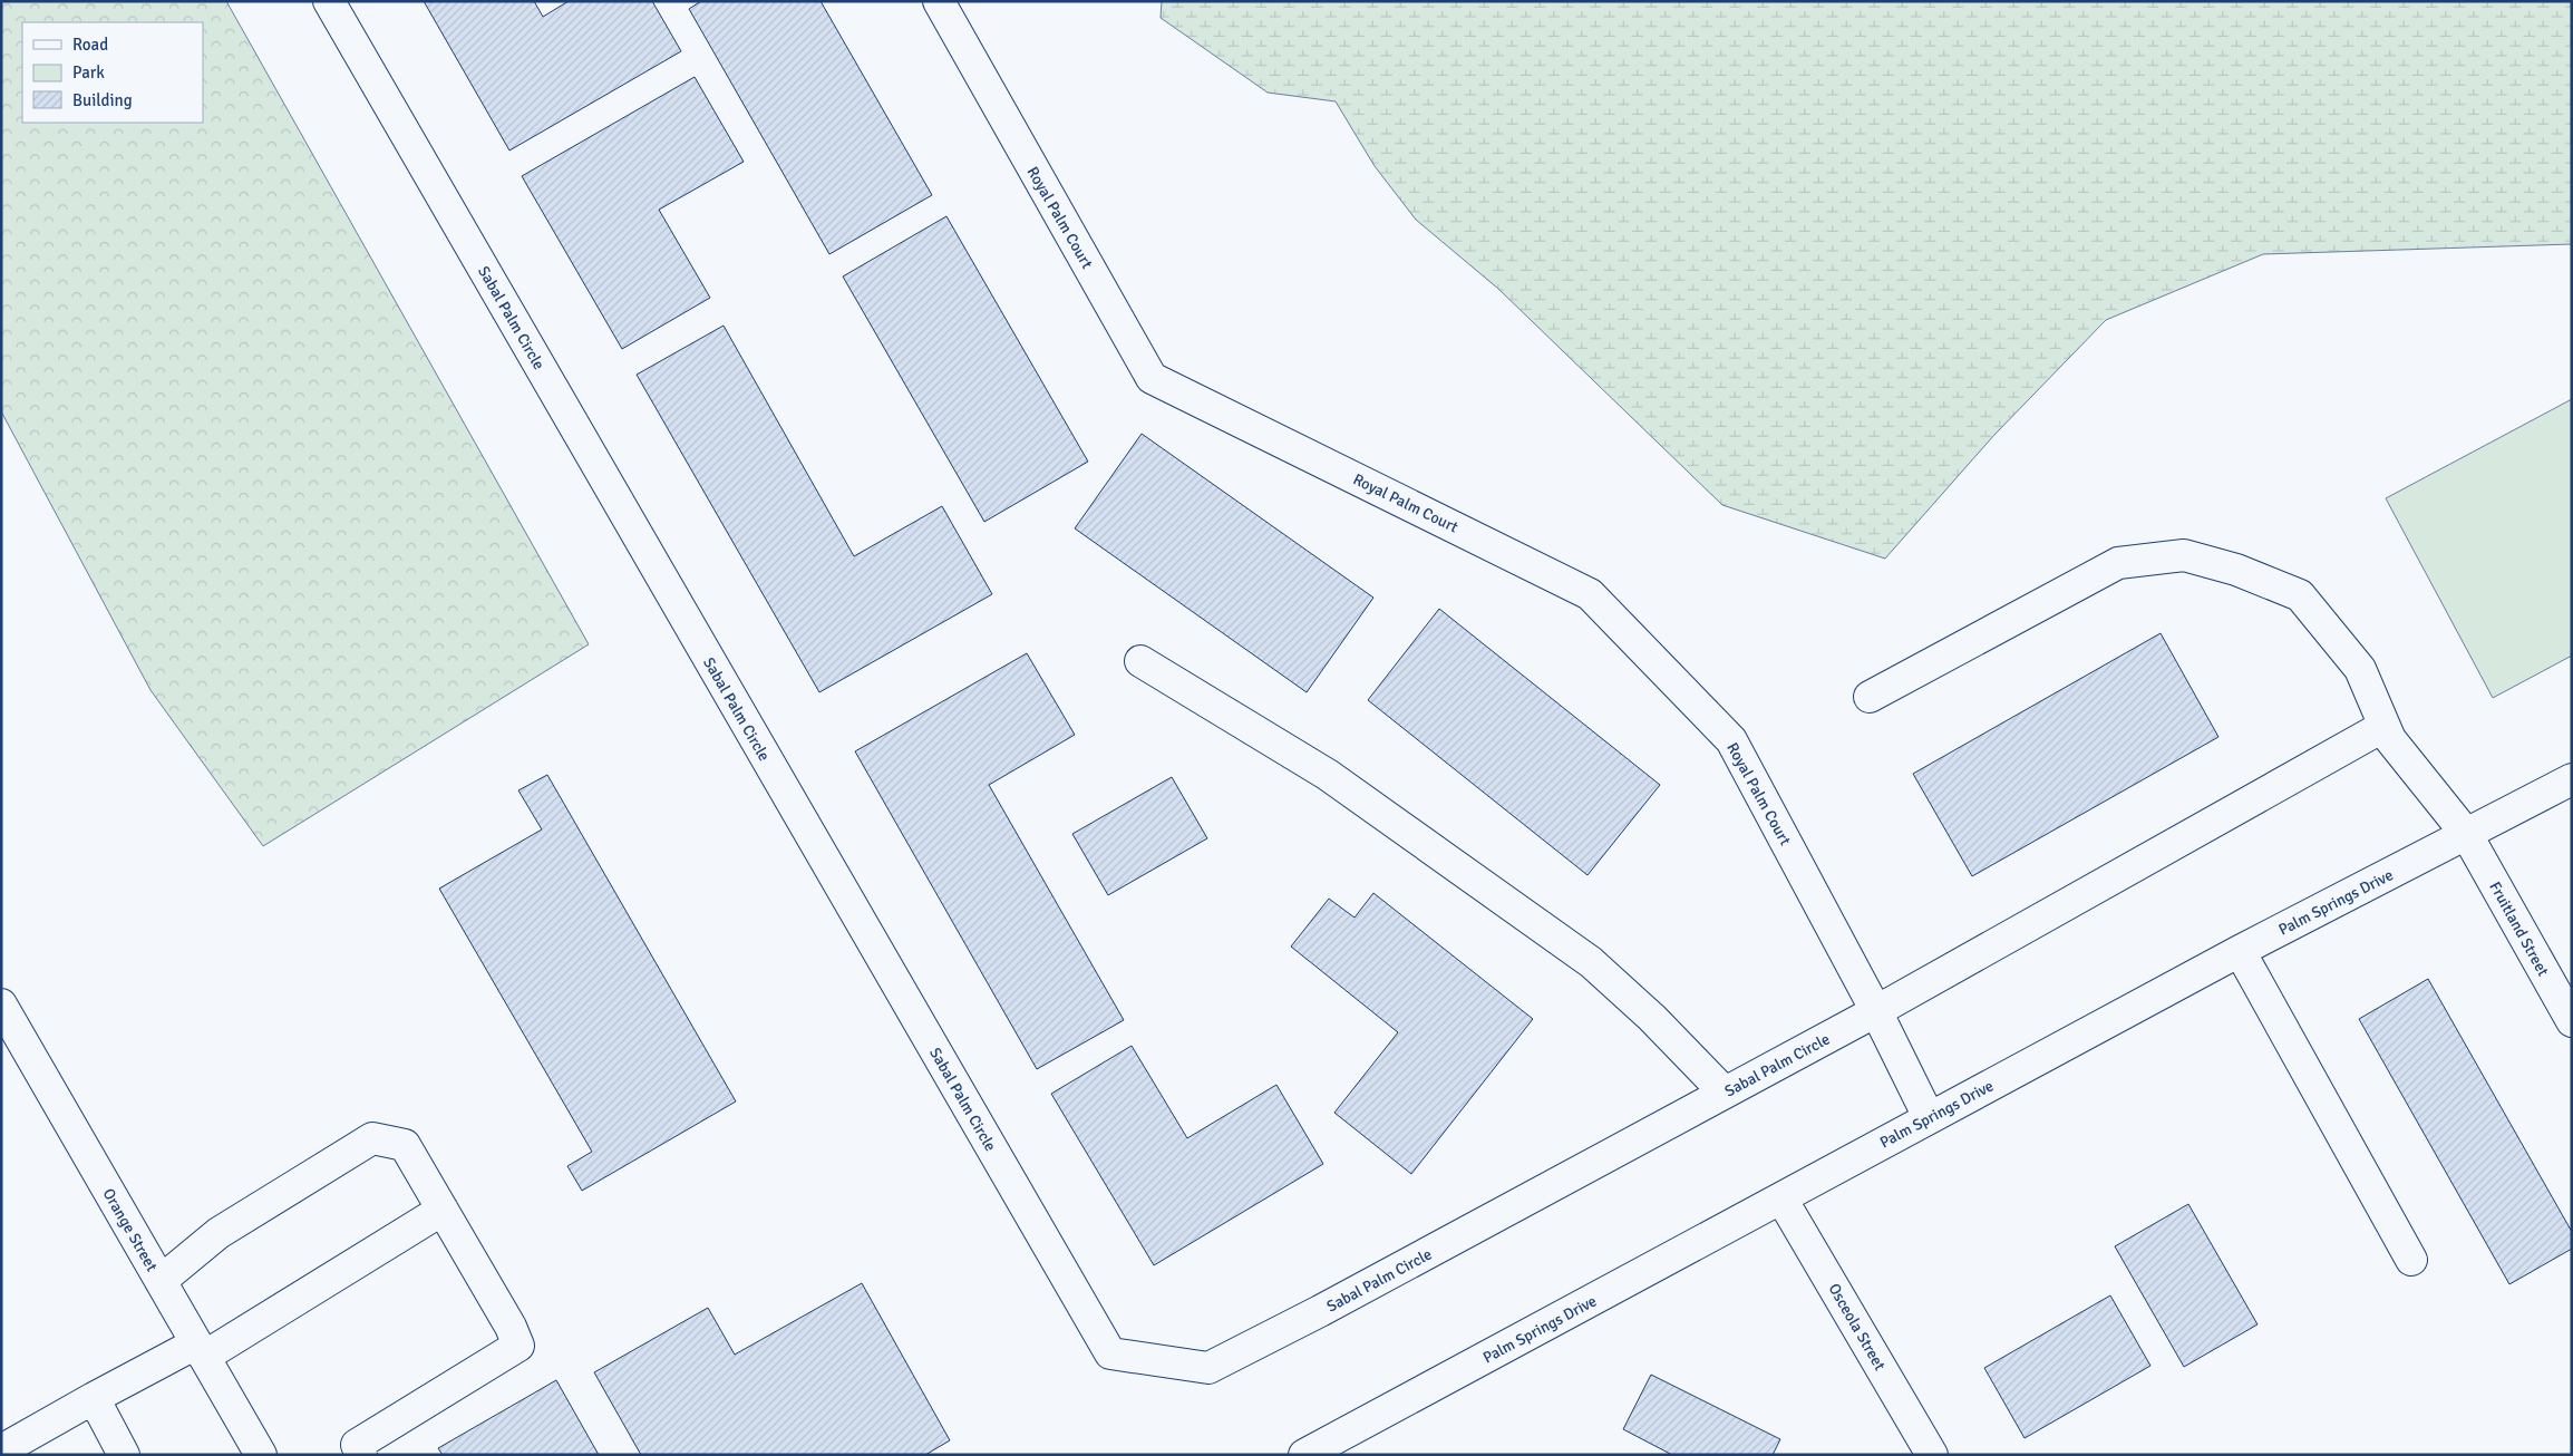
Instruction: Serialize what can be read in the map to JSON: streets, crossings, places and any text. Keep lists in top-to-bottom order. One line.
{"streets":{"street":["Royal Palm Court","Sabal Palm Circle","Palm Springs Drive","Fruitland Street","Orange Street","Osceola Street"]},"crossings":[["Royal Palm Court","Sabal Palm Circle"],["Sabal Palm Circle","Fruitland Street"],["Palm Springs Drive","Fruitland Street"],["Palm Springs Drive","Osceola Street"]],"legend":["Road","Park","Building"]}
